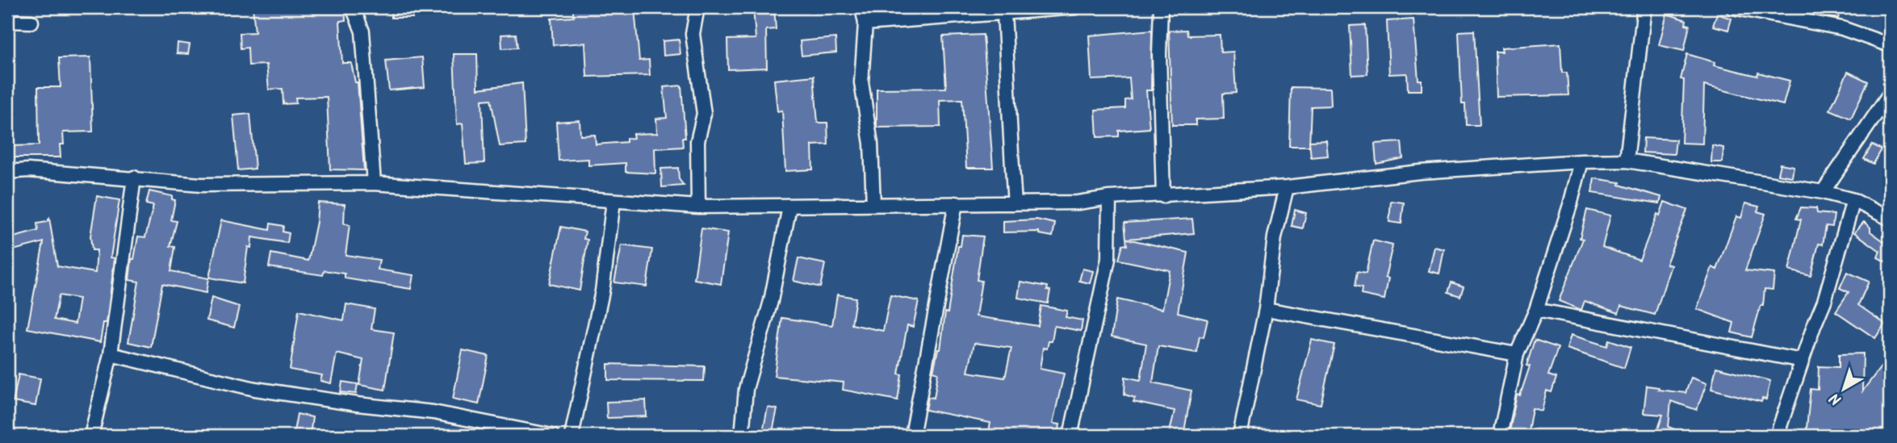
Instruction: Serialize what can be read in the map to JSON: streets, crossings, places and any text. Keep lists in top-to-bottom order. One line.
{"north":"bottom left"}
